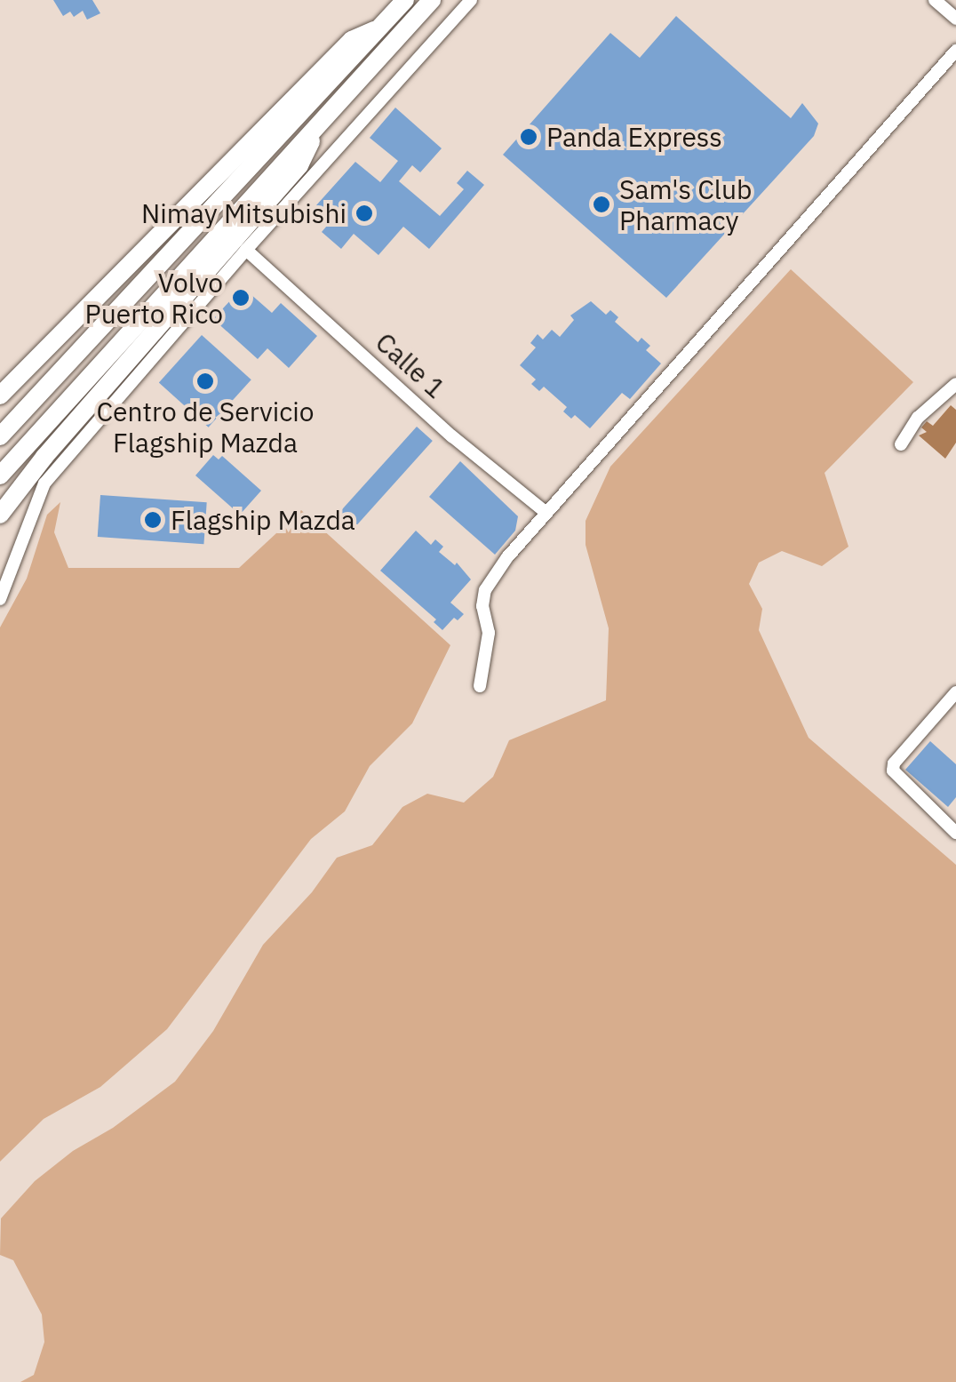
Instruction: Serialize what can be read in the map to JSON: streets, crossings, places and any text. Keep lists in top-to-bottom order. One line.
{"streets":{"street":["Calle 1"]},"places":["Panda Express","Sam's Club Pharmacy","Nimay Mitsubishi","Volvo Puerto Rico","Centro de Servicio Flagship Mazda","Flagship Mazda"]}
